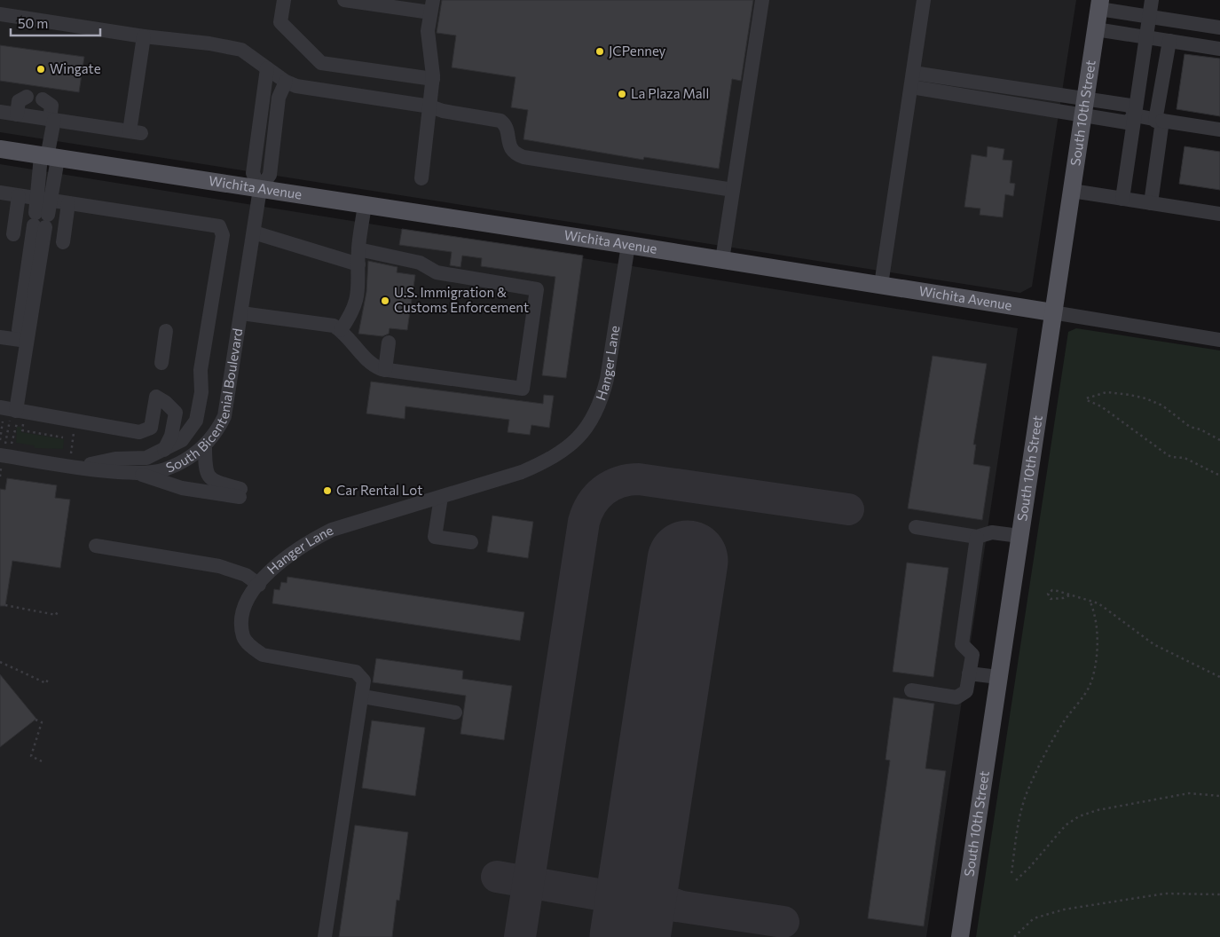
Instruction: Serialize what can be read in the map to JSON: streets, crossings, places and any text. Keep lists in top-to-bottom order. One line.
{"streets":{"main road":["South 10th Street","Wichita Avenue"],"street":["Hanger Lane","South Bicentenial Boulevard"]},"crossings":[["South 10th Street","Wichita Avenue"],["Wichita Avenue","Hanger Lane"],["Wichita Avenue","South Bicentenial Boulevard"]],"places":["JCPenney","Wingate","La Plaza Mall","U.S. Immigration & Customs Enforcement","Car Rental Lot"],"scale_bar":"50 m"}
